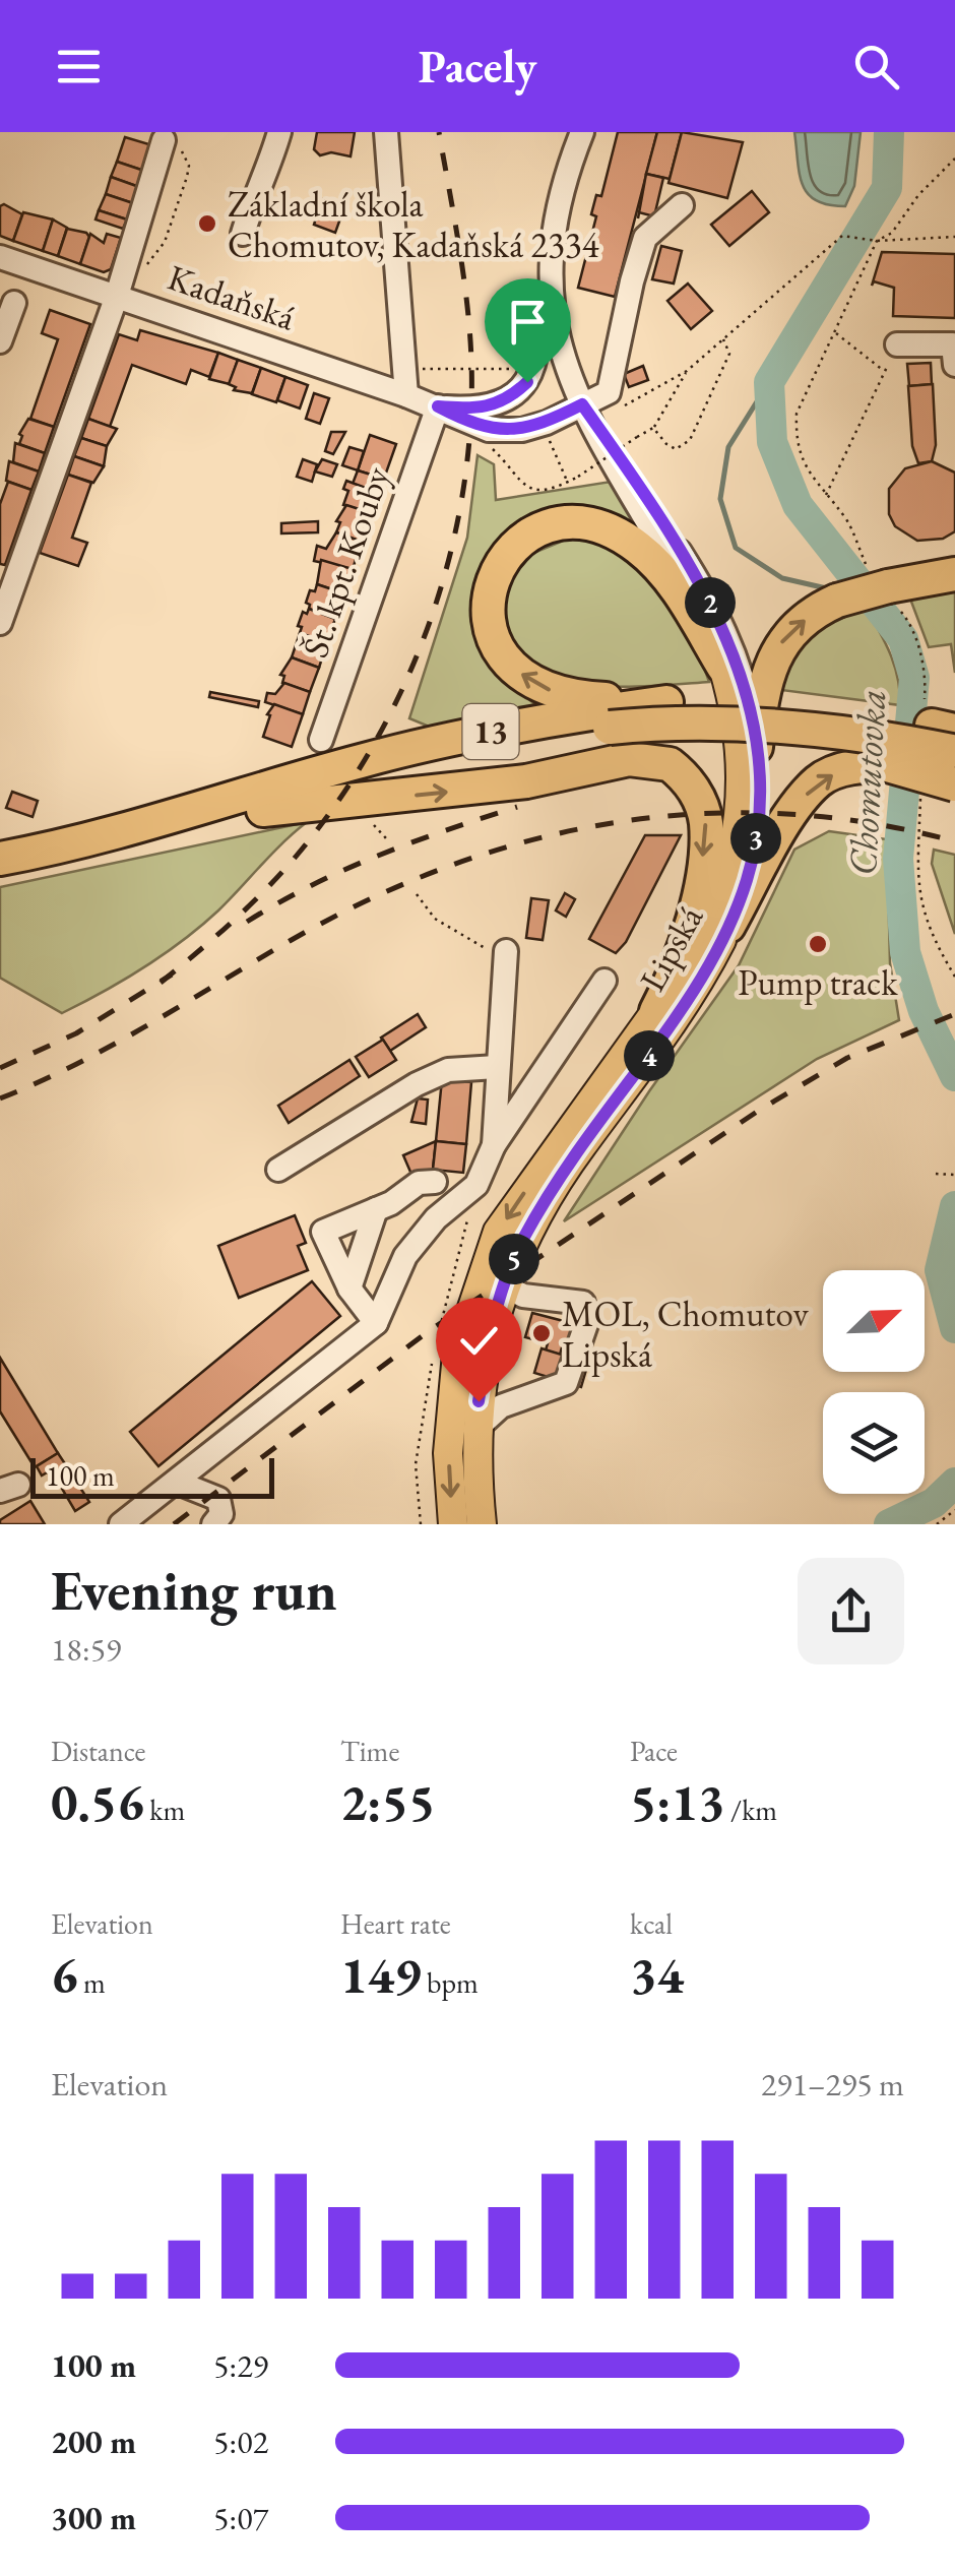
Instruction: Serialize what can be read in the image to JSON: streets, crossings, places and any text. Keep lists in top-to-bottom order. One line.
{"streets":{"highway":["13"],"main road":["Lipská"],"street":["Kadaňská","Št. kpt. Kouby"]},"crossings":[["Kadaňská","Št. kpt. Kouby"],["Kadaňská","Lipská"]],"water":["Chomutovka"],"places":["Základní škola Chomutov, Kadaňská 2334","Pump track","MOL, Chomutov Lipská"],"scale_bar":"100 m","north":"top right","page":{"header":"Pacely","pins":["2","3","4","5"],"scale":"100 m","heading":["Evening run","18:59"],"stats":[["Distance","0.56 km"],["Time","2:55"],["Pace","5:13 /km"],["Elevation","6 m"],["Heart rate","149 bpm"],["kcal","34"]],"chart":["Elevation","291–295 m"],"list":[{"name":"100 m","note":"5:29"},{"name":"200 m","note":"5:02"},{"name":"300 m","note":"5:07"}]}}
